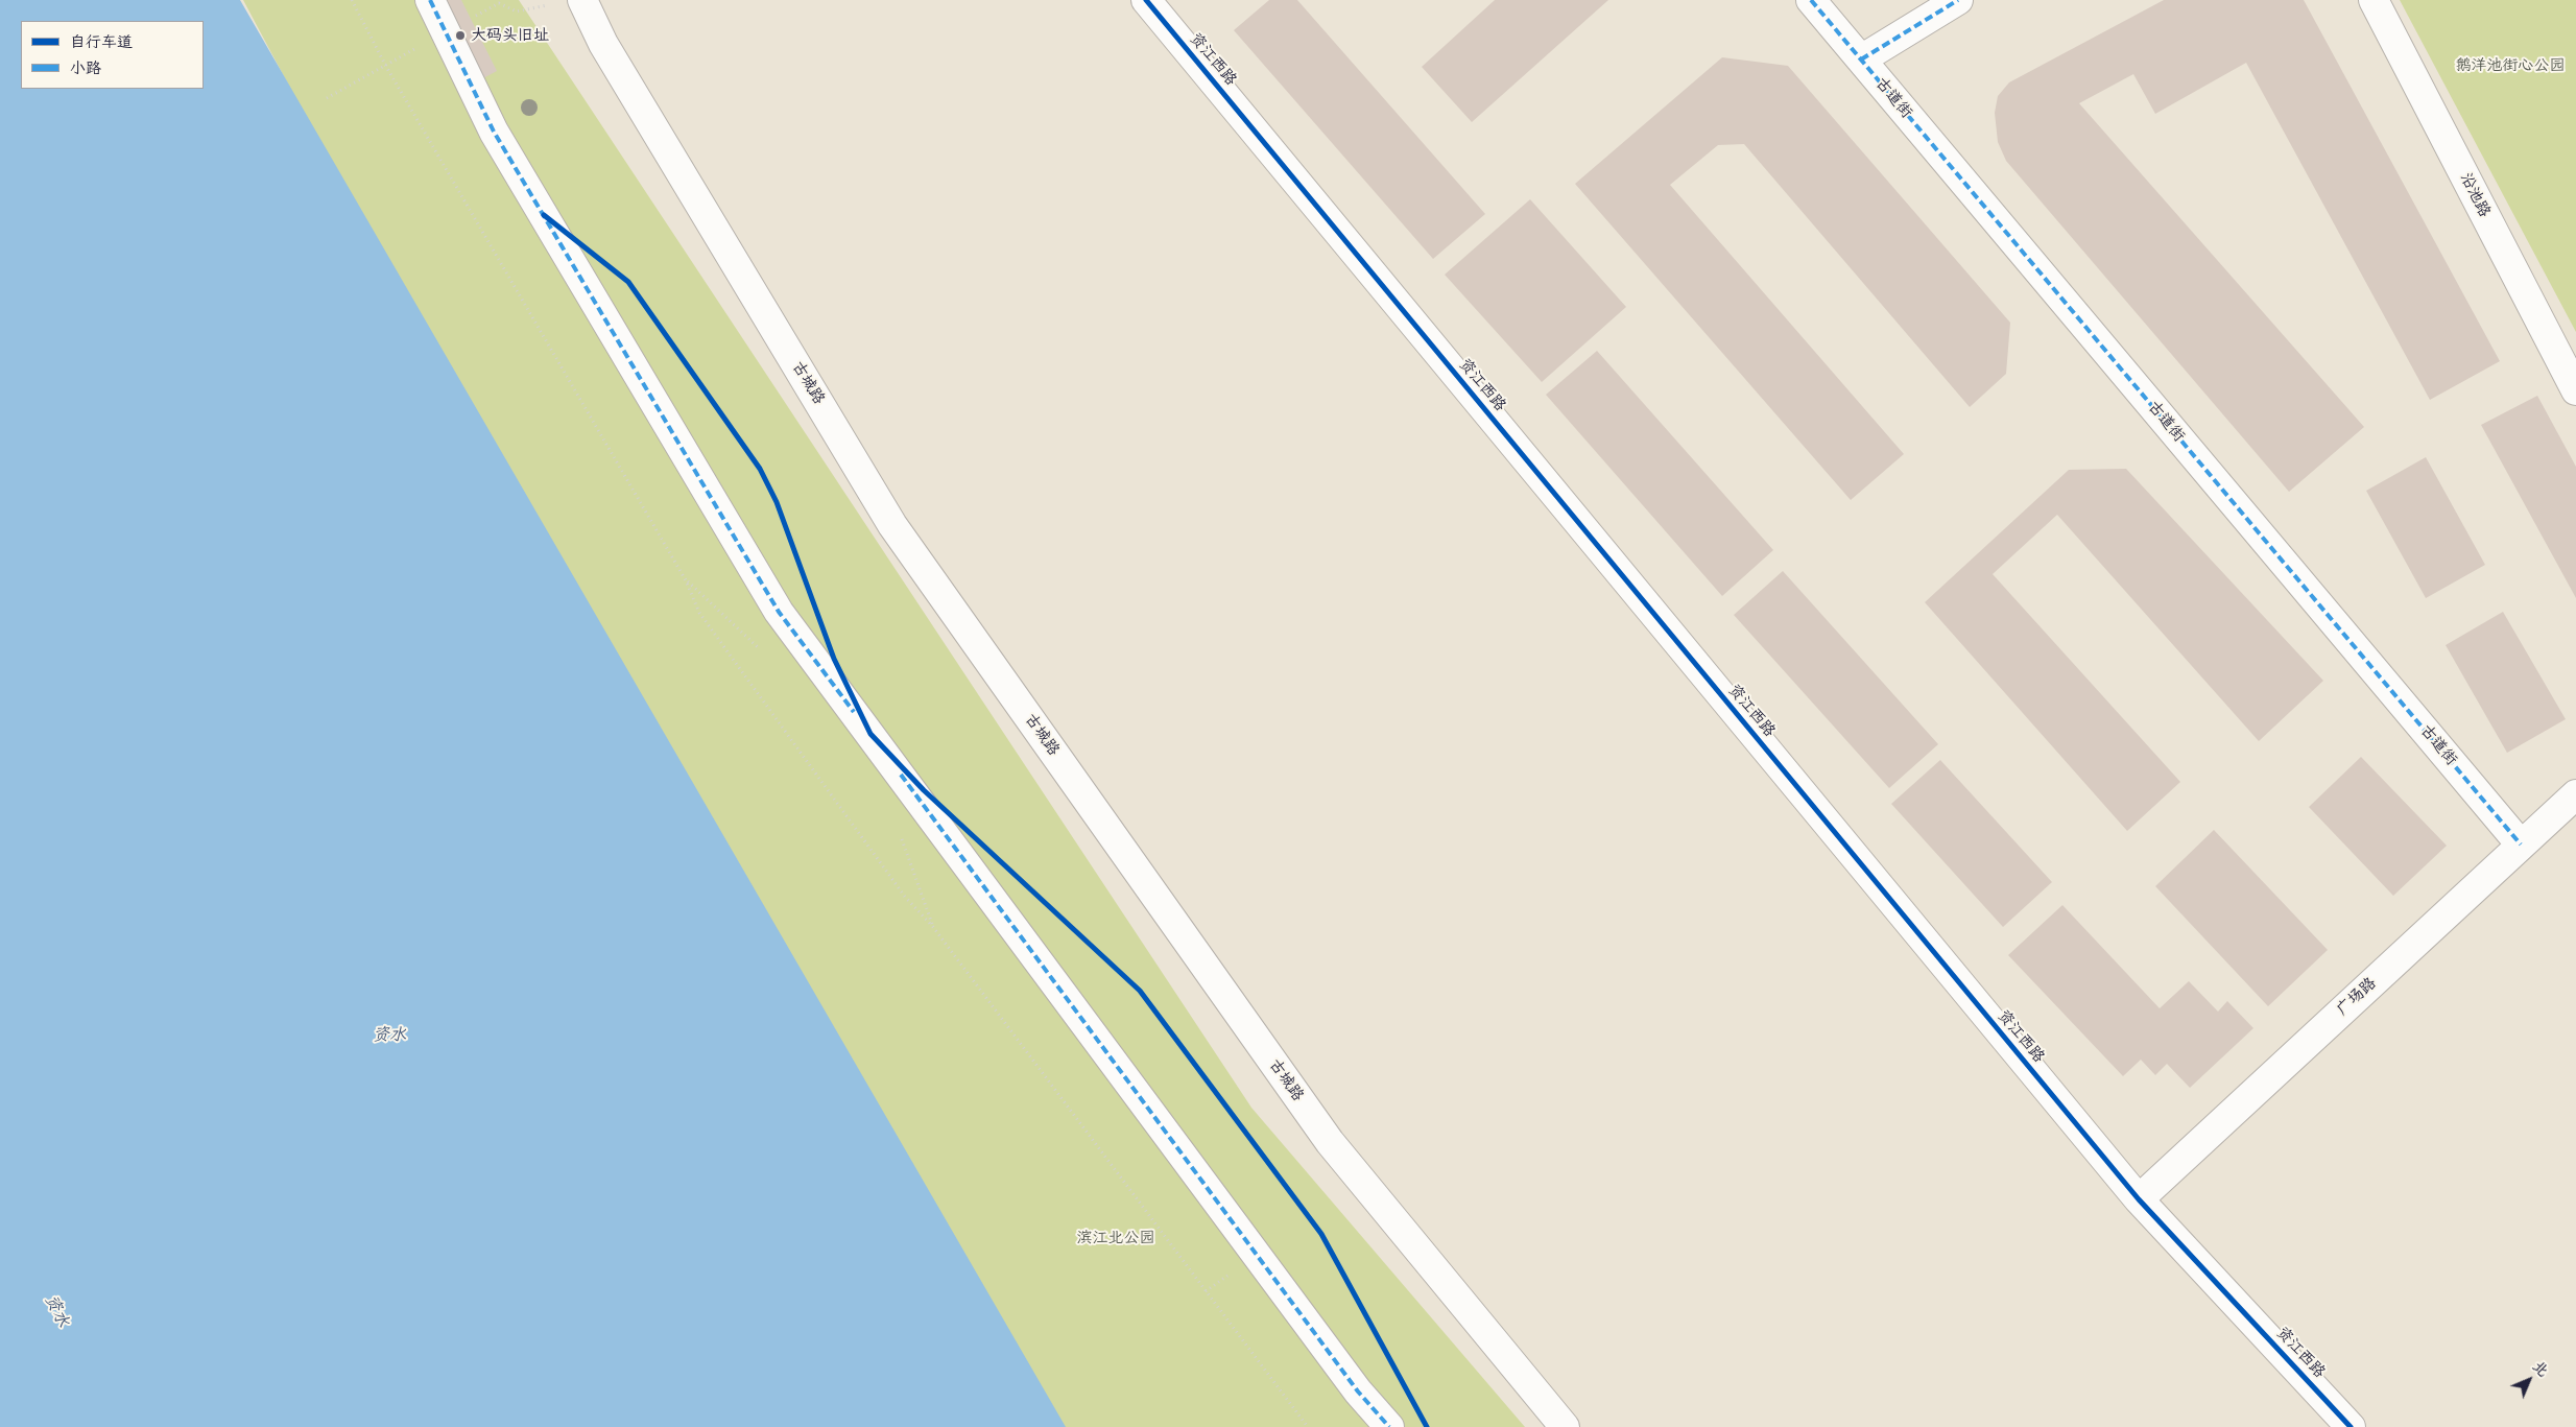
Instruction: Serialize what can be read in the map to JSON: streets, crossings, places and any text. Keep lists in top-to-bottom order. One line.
{"streets":{"street":["资江西路","古道街","沿池路","古城路","广场路"]},"crossings":[["资江西路","广场路"],["古道街","广场路"]],"water":["资水"],"parks":["鹅洋池街心公园","滨江北公园"],"places":["大码头旧址"],"legend":["自行车道","小路"],"north":"top right"}
